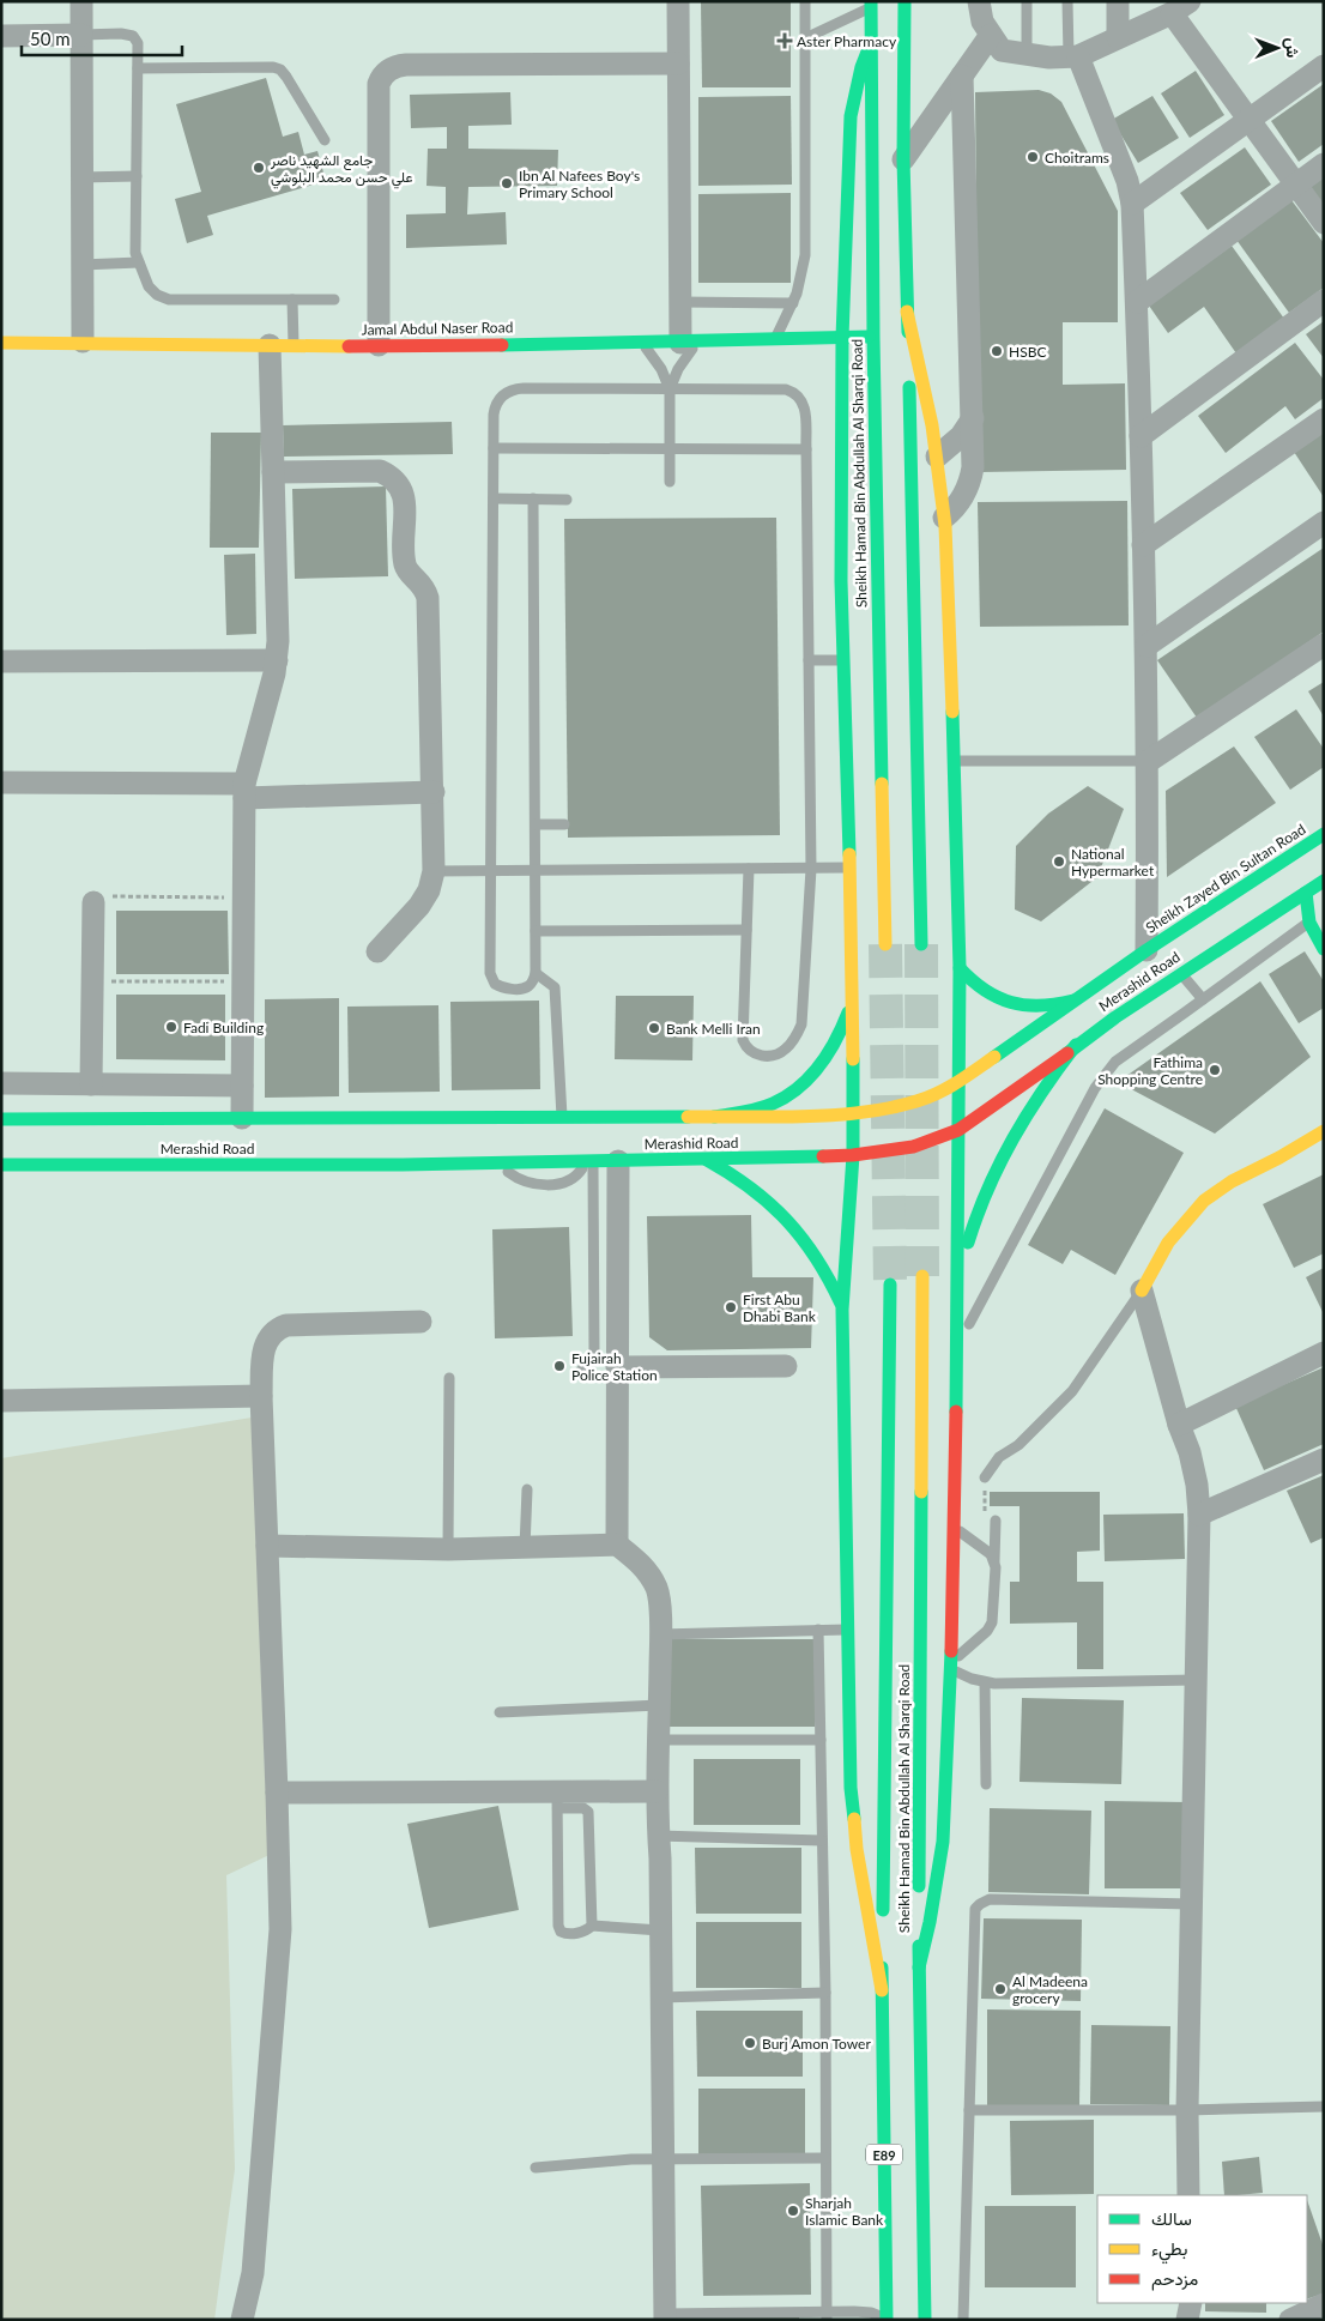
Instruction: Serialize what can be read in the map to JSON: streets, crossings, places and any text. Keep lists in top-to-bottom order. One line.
{"streets":{"main road":["Jamal Abdul Naser Road","Sheikh Hamad Bin Abdullah Al Sharqi Road","Sheikh Zayed Bin Sultan Road","Merashid Road","E89"]},"crossings":[["Jamal Abdul Naser Road","Sheikh Hamad Bin Abdullah Al Sharqi Road"],["Sheikh Zayed Bin Sultan Road","Merashid Road"]],"places":{"health":["Aster Pharmacy"],"other":["Choitrams","جامع الشهيد ناصر علي حسن محمد البلوشي","Ibn Al Nafees Boy's Primary School","HSBC","National Hypermarket","Fadi Building","Bank Melli Iran","Fathima Shopping Centre","First Abu Dhabi Bank","Fujairah Police Station","Al Madeena grocery","Burj Amon Tower","Sharjah Islamic Bank"]},"legend":["سالك","بطيء","مزدحم"],"scale_bar":"50 m","north":"right"}
